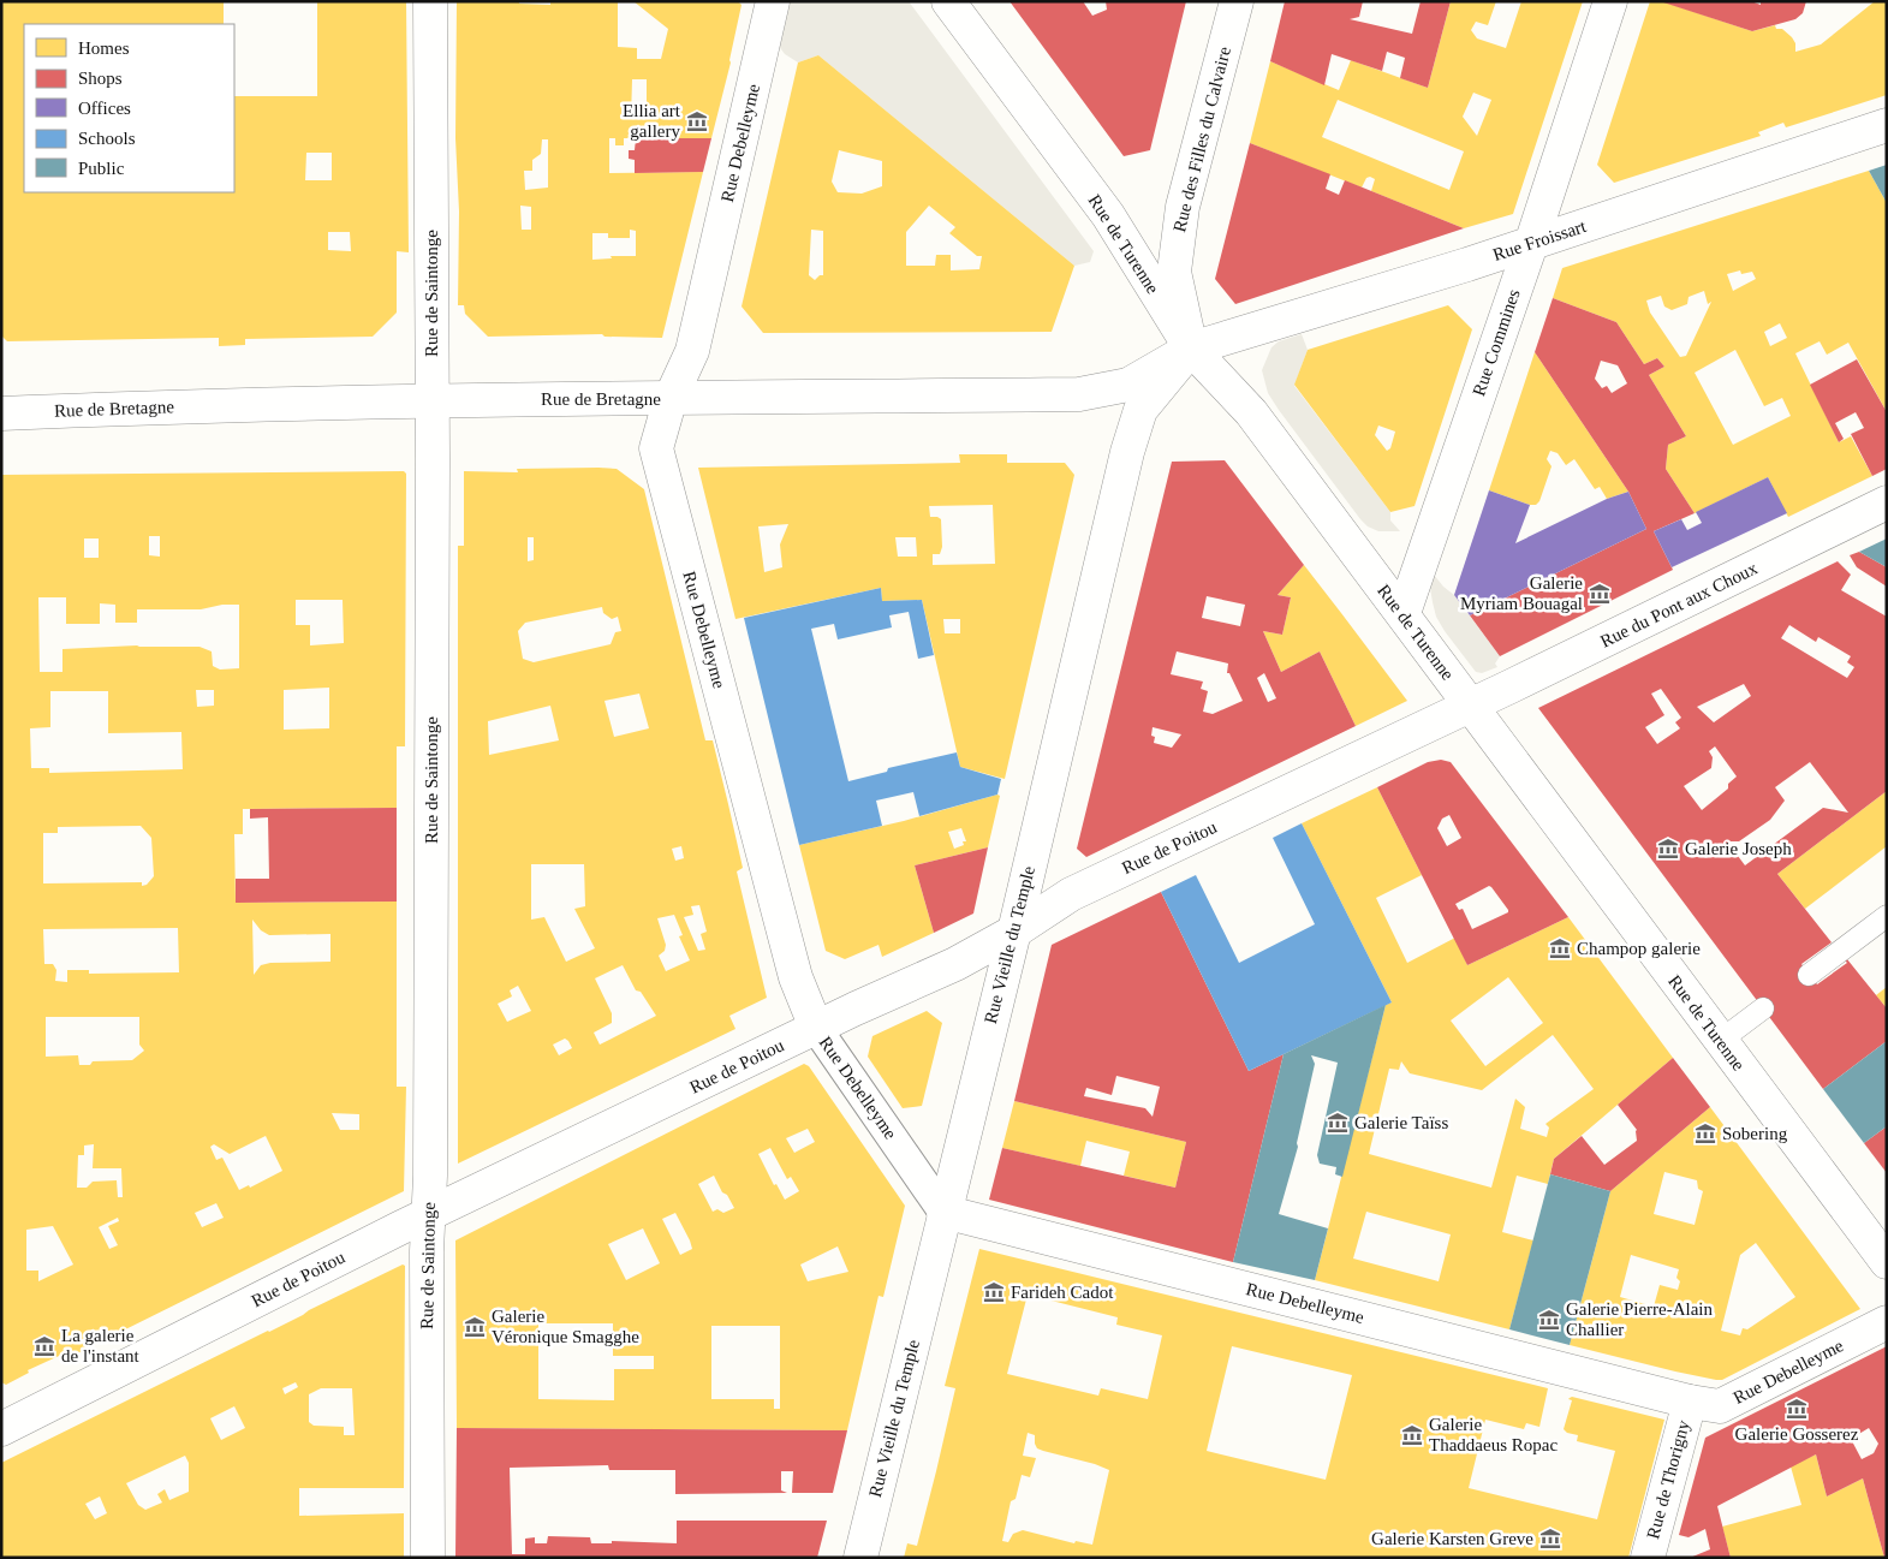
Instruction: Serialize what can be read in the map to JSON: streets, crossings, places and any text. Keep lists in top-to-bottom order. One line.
{"streets":{"street":["Rue des Filles du Calvaire","Rue Debelleyme","Rue Froissart","Rue de Turenne","Rue de Saintonge","Rue Commines","Rue de Bretagne","Rue du Pont aux Choux","Rue de Poitou","Rue Vieille du Temple","Rue de Thorigny"]},"crossings":[["Rue des Filles du Calvaire","Rue Froissart"],["Rue des Filles du Calvaire","Rue de Turenne"],["Rue des Filles du Calvaire","Rue de Bretagne"],["Rue des Filles du Calvaire","Rue Vieille du Temple"],["Rue Debelleyme","Rue de Bretagne"],["Rue Debelleyme","Rue de Poitou"],["Rue Debelleyme","Rue Vieille du Temple"],["Rue Debelleyme","Rue de Thorigny"],["Rue Froissart","Rue de Turenne"],["Rue Froissart","Rue Commines"],["Rue Froissart","Rue de Bretagne"],["Rue Froissart","Rue Vieille du Temple"],["Rue de Turenne","Rue Commines"],["Rue de Turenne","Rue de Bretagne"],["Rue de Turenne","Rue du Pont aux Choux"],["Rue de Turenne","Rue de Poitou"],["Rue de Turenne","Rue Vieille du Temple"],["Rue de Saintonge","Rue de Bretagne"],["Rue de Saintonge","Rue de Poitou"],["Rue de Bretagne","Rue Vieille du Temple"],["Rue du Pont aux Choux","Rue de Poitou"],["Rue de Poitou","Rue Vieille du Temple"]],"places":{"museum":["Ellia art gallery","Galerie Myriam Bouagal","Galerie Joseph","Champop galerie","Galerie Taïss","Sobering","Farideh Cadot","Galerie Pierre-Alain Challier","Galerie Véronique Smagghe","La galerie de l'instant","Galerie Gosserez","Galerie Thaddaeus Ropac","Galerie Karsten Greve"]},"legend":["Homes","Shops","Offices","Schools","Public"]}
